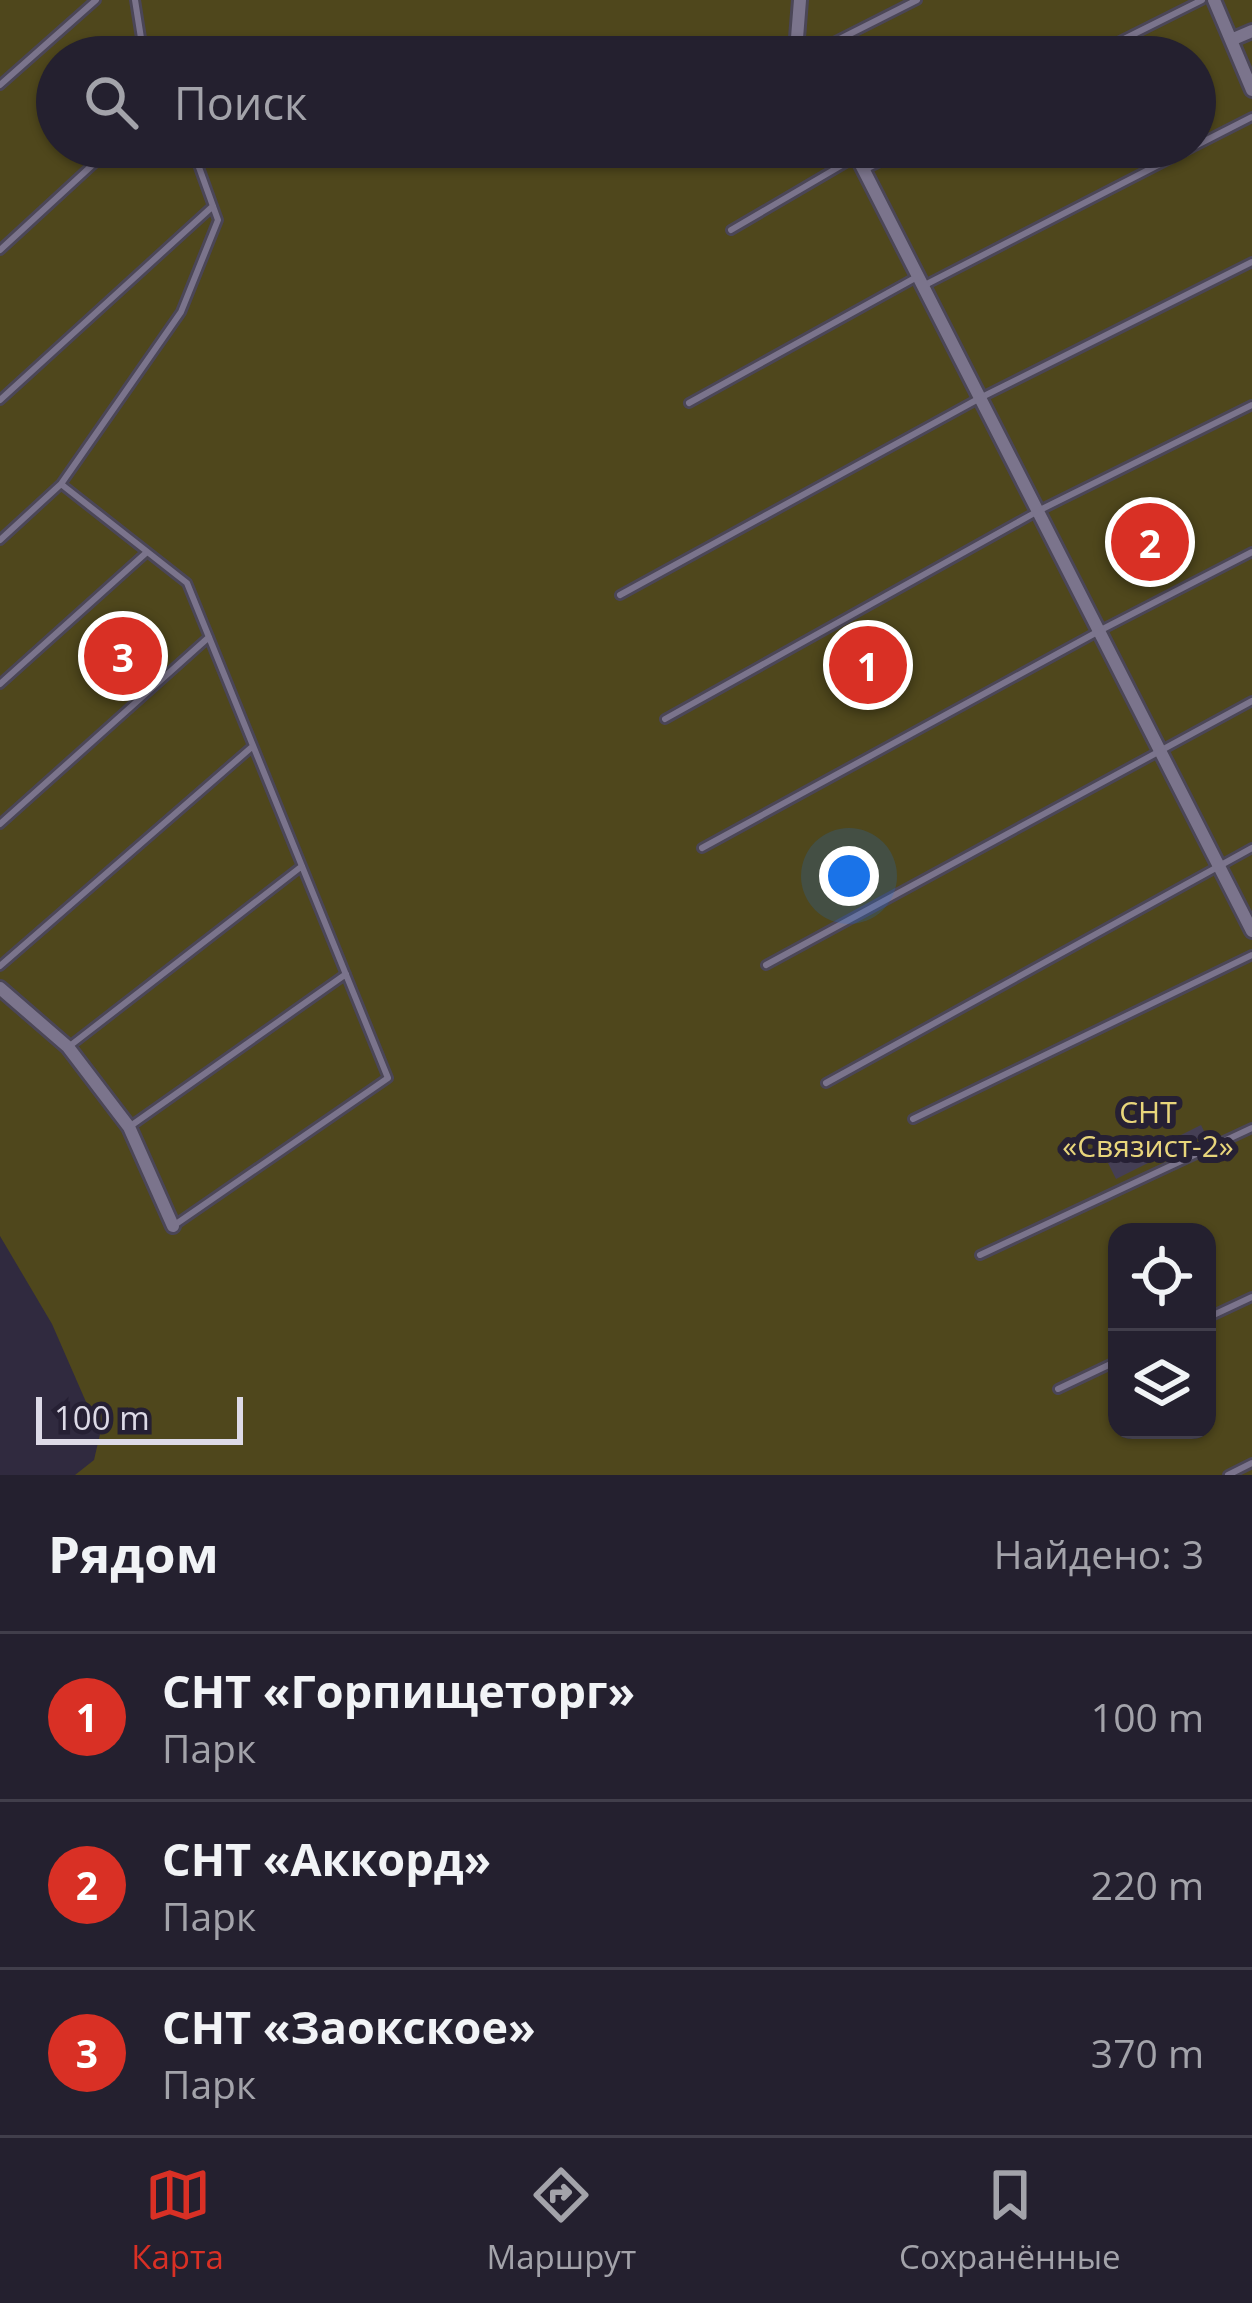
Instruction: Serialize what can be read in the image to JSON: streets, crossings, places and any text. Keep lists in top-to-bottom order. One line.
{"parks":["СНТ «Связист-2»"],"scale_bar":"100 m","page":{"search":"Поиск","pins":["2","3","1"],"scale":"100 m","heading":["Рядом","Найдено: 3"],"list":[{"mark":"1","name":"СНТ «Горпищеторг»","note":"Парк","value":"100 m"},{"mark":"2","name":"СНТ «Аккорд»","note":"Парк","value":"220 m"},{"mark":"3","name":"СНТ «Заокское»","note":"Парк","value":"370 m"}],"nav":["Карта","Маршрут","Сохранённые"]}}
